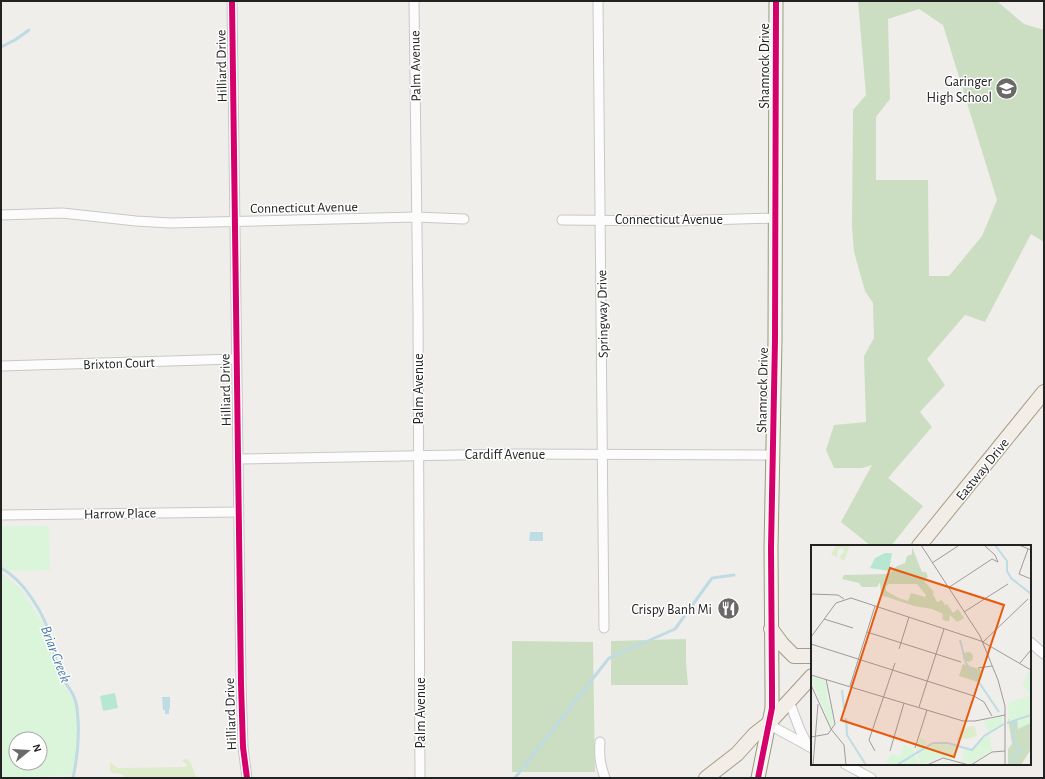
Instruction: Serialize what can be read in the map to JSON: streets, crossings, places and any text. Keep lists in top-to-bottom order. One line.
{"streets":{"main road":["Eastway Drive"],"street":["Hilliard Drive","Palm Avenue","Shamrock Drive","Connecticut Avenue","Springway Drive","Brixton Court","Cardiff Avenue","Harrow Place"]},"crossings":[["Hilliard Drive","Connecticut Avenue"],["Hilliard Drive","Brixton Court"],["Hilliard Drive","Cardiff Avenue"],["Hilliard Drive","Harrow Place"],["Palm Avenue","Connecticut Avenue"],["Palm Avenue","Cardiff Avenue"],["Shamrock Drive","Connecticut Avenue"],["Shamrock Drive","Cardiff Avenue"],["Connecticut Avenue","Springway Drive"],["Springway Drive","Cardiff Avenue"]],"water":["Briar Creek"],"places":{"school or university":["Garinger High School"],"restaurant":["Crispy Banh Mi"]},"north":"right"}
